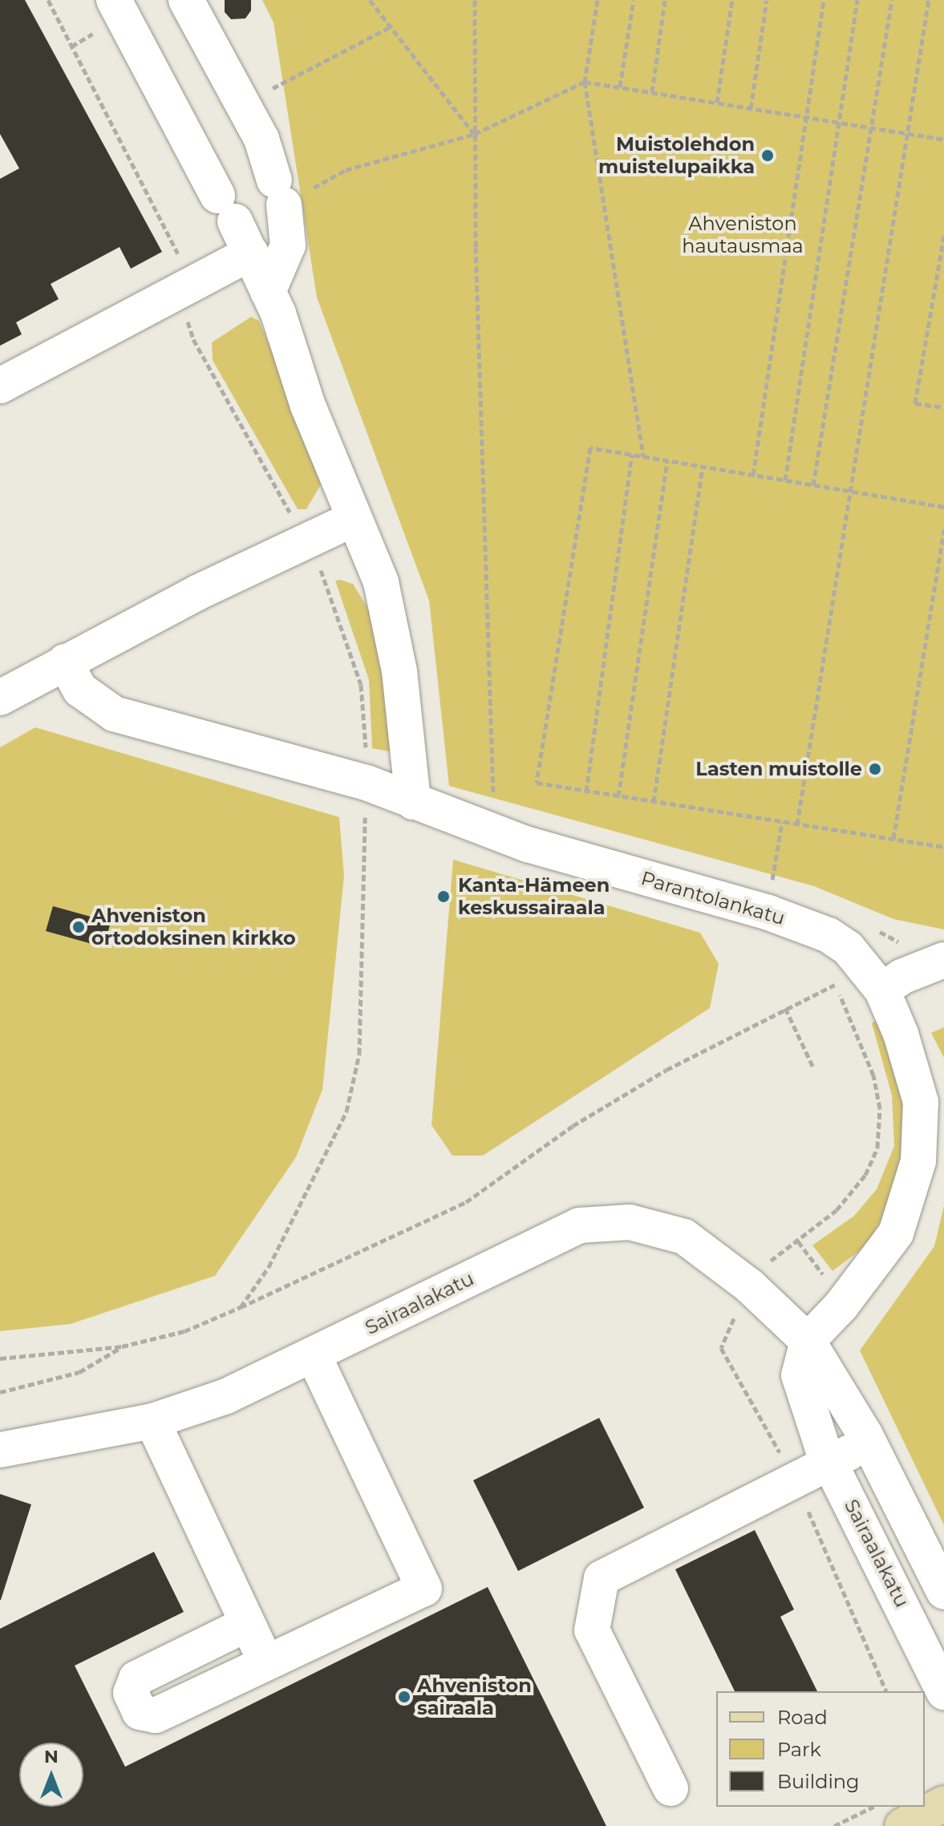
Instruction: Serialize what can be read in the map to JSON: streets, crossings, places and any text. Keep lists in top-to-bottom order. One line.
{"streets":{"street":["Parantolankatu","Sairaalakatu"]},"crossings":[["Parantolankatu","Sairaalakatu"]],"parks":["Ahveniston hautausmaa"],"places":["Muistolehdon muistelupaikka","Lasten muistolle","Kanta-Hämeen keskussairaala","Ahveniston ortodoksinen kirkko","Ahveniston sairaala"],"legend":["Road","Park","Building"],"north":"top"}
